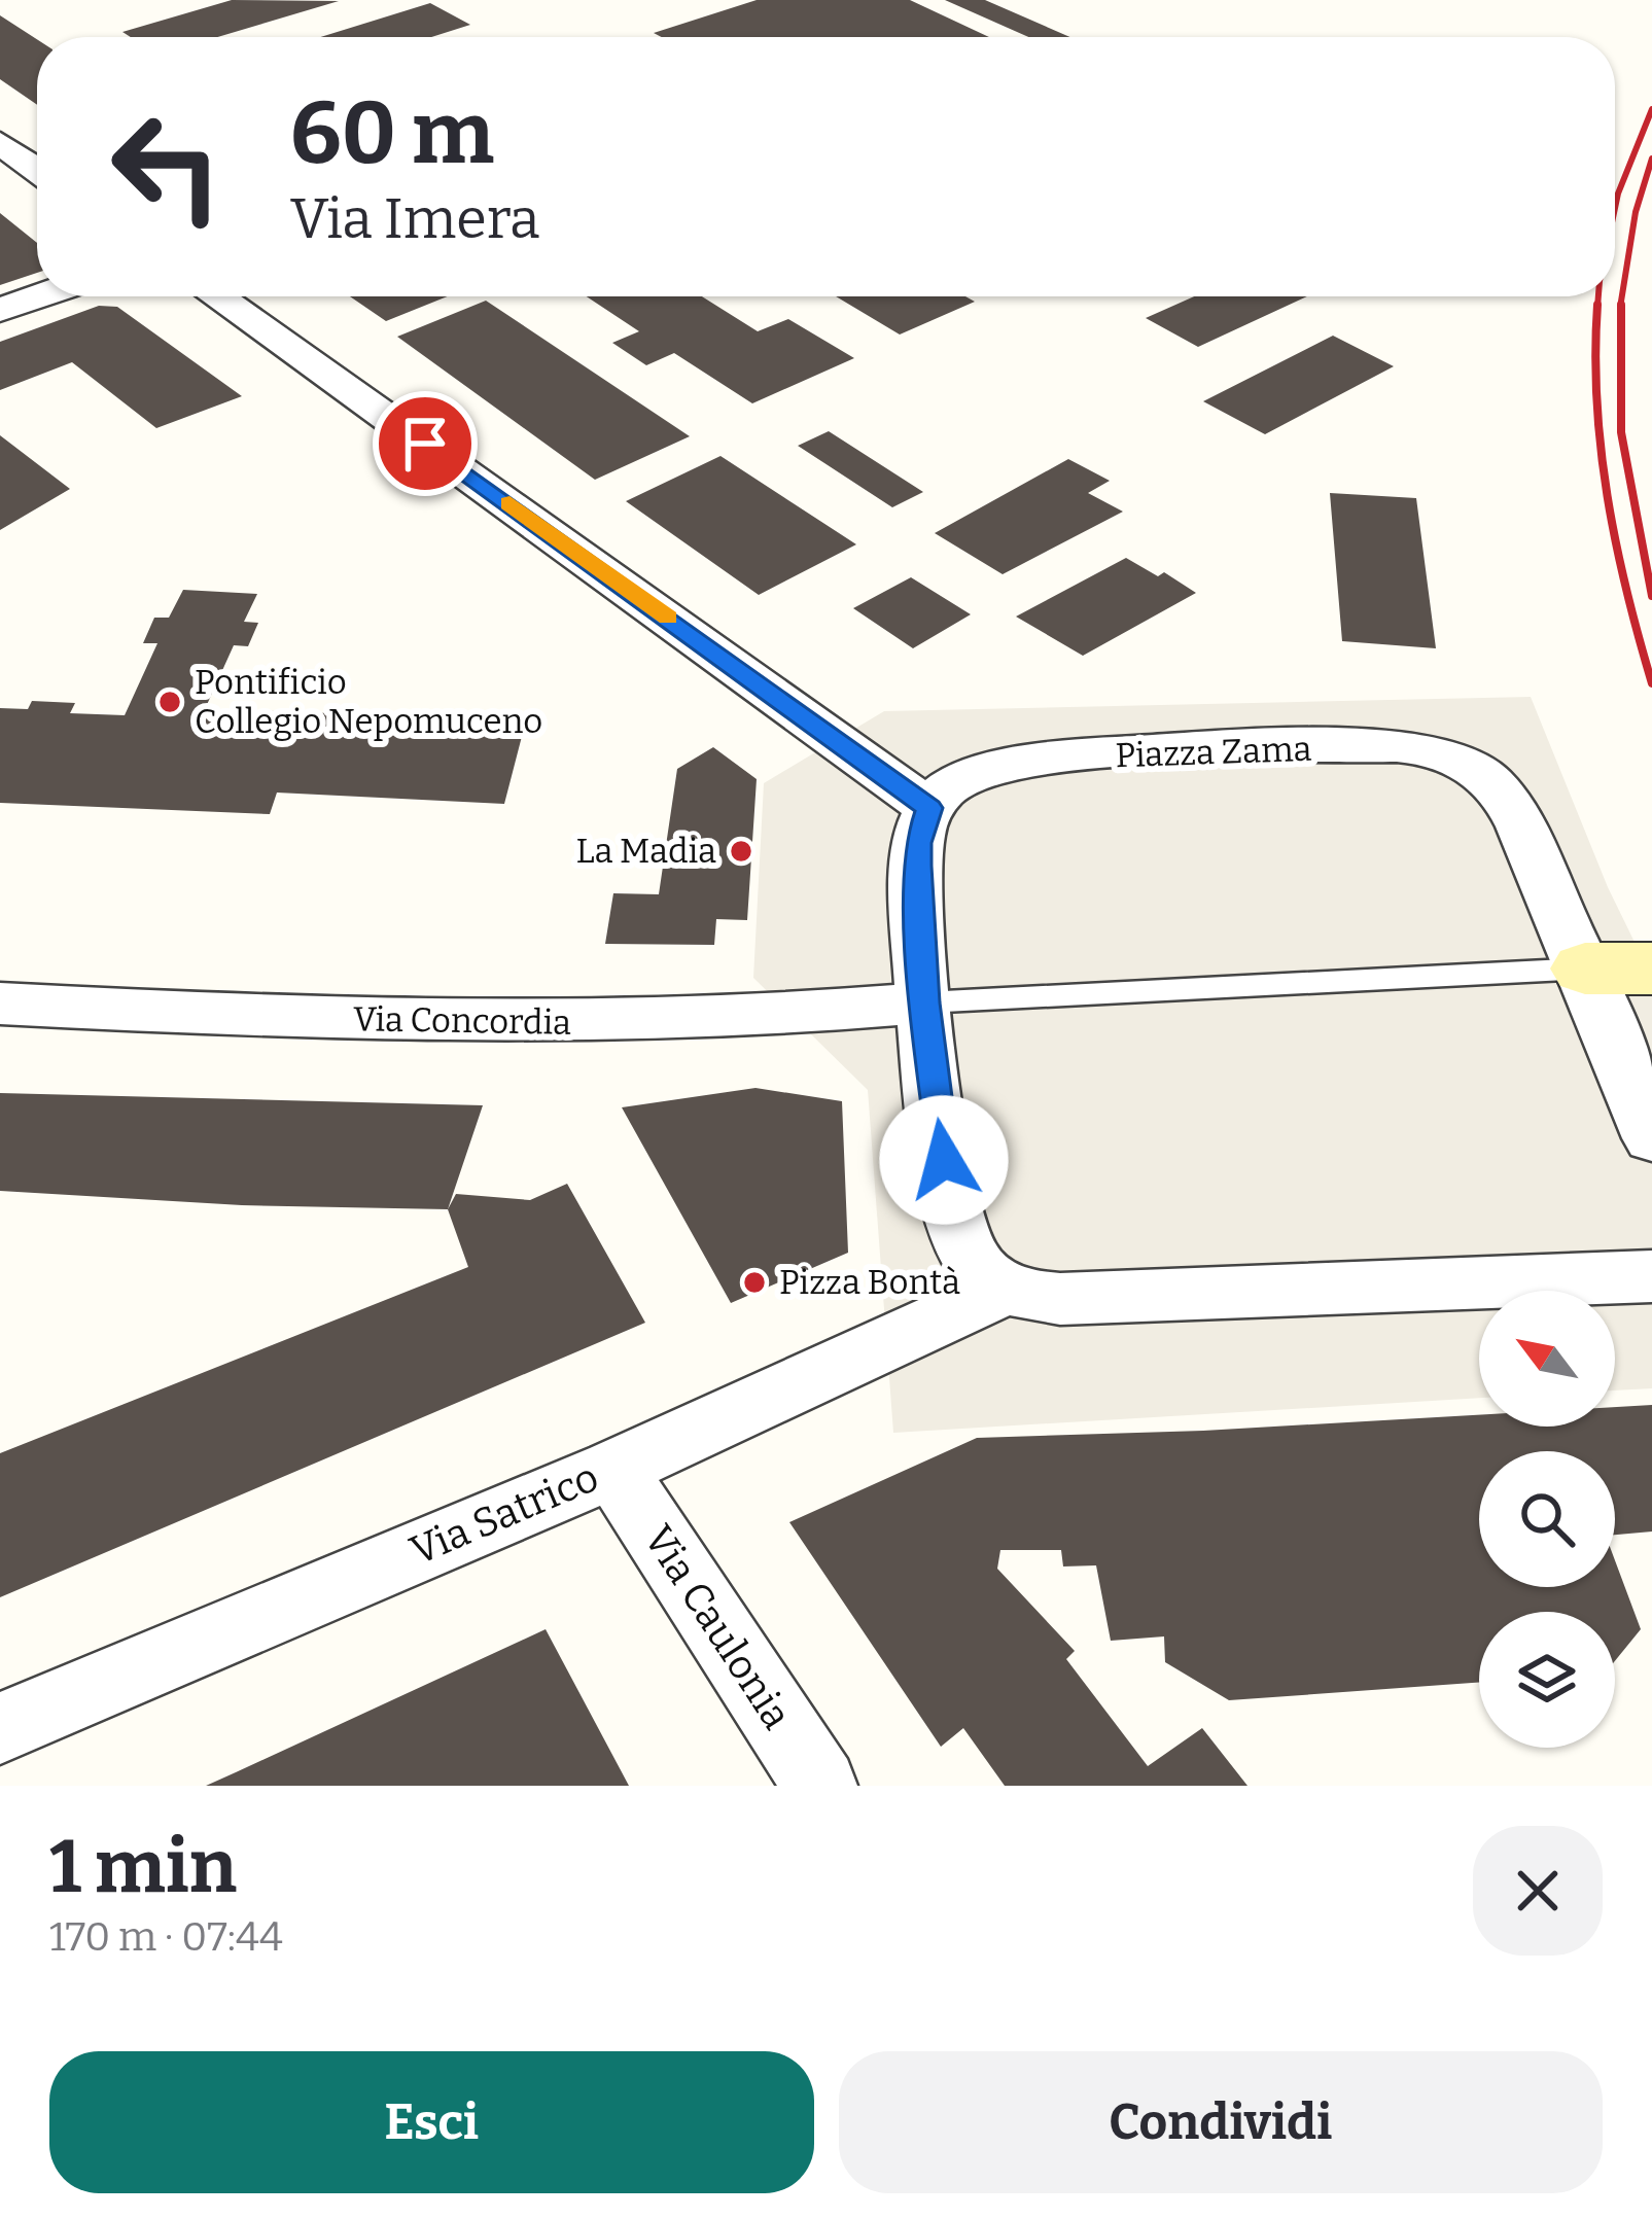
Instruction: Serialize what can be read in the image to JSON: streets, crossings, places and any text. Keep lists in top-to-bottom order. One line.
{"streets":{"street":["Piazza Zama","Via Concordia","Via Satrico","Via Caulonia"]},"crossings":[["Via Satrico","Via Caulonia"]],"places":["Pontificio Collegio Nepomuceno","La Madia","Pizza Bontà"],"north":"top left","page":{"turn":["60 m","Via Imera"],"heading":["1 min","170 m · 07:44"],"buttons":["Esci","Condividi"]}}
